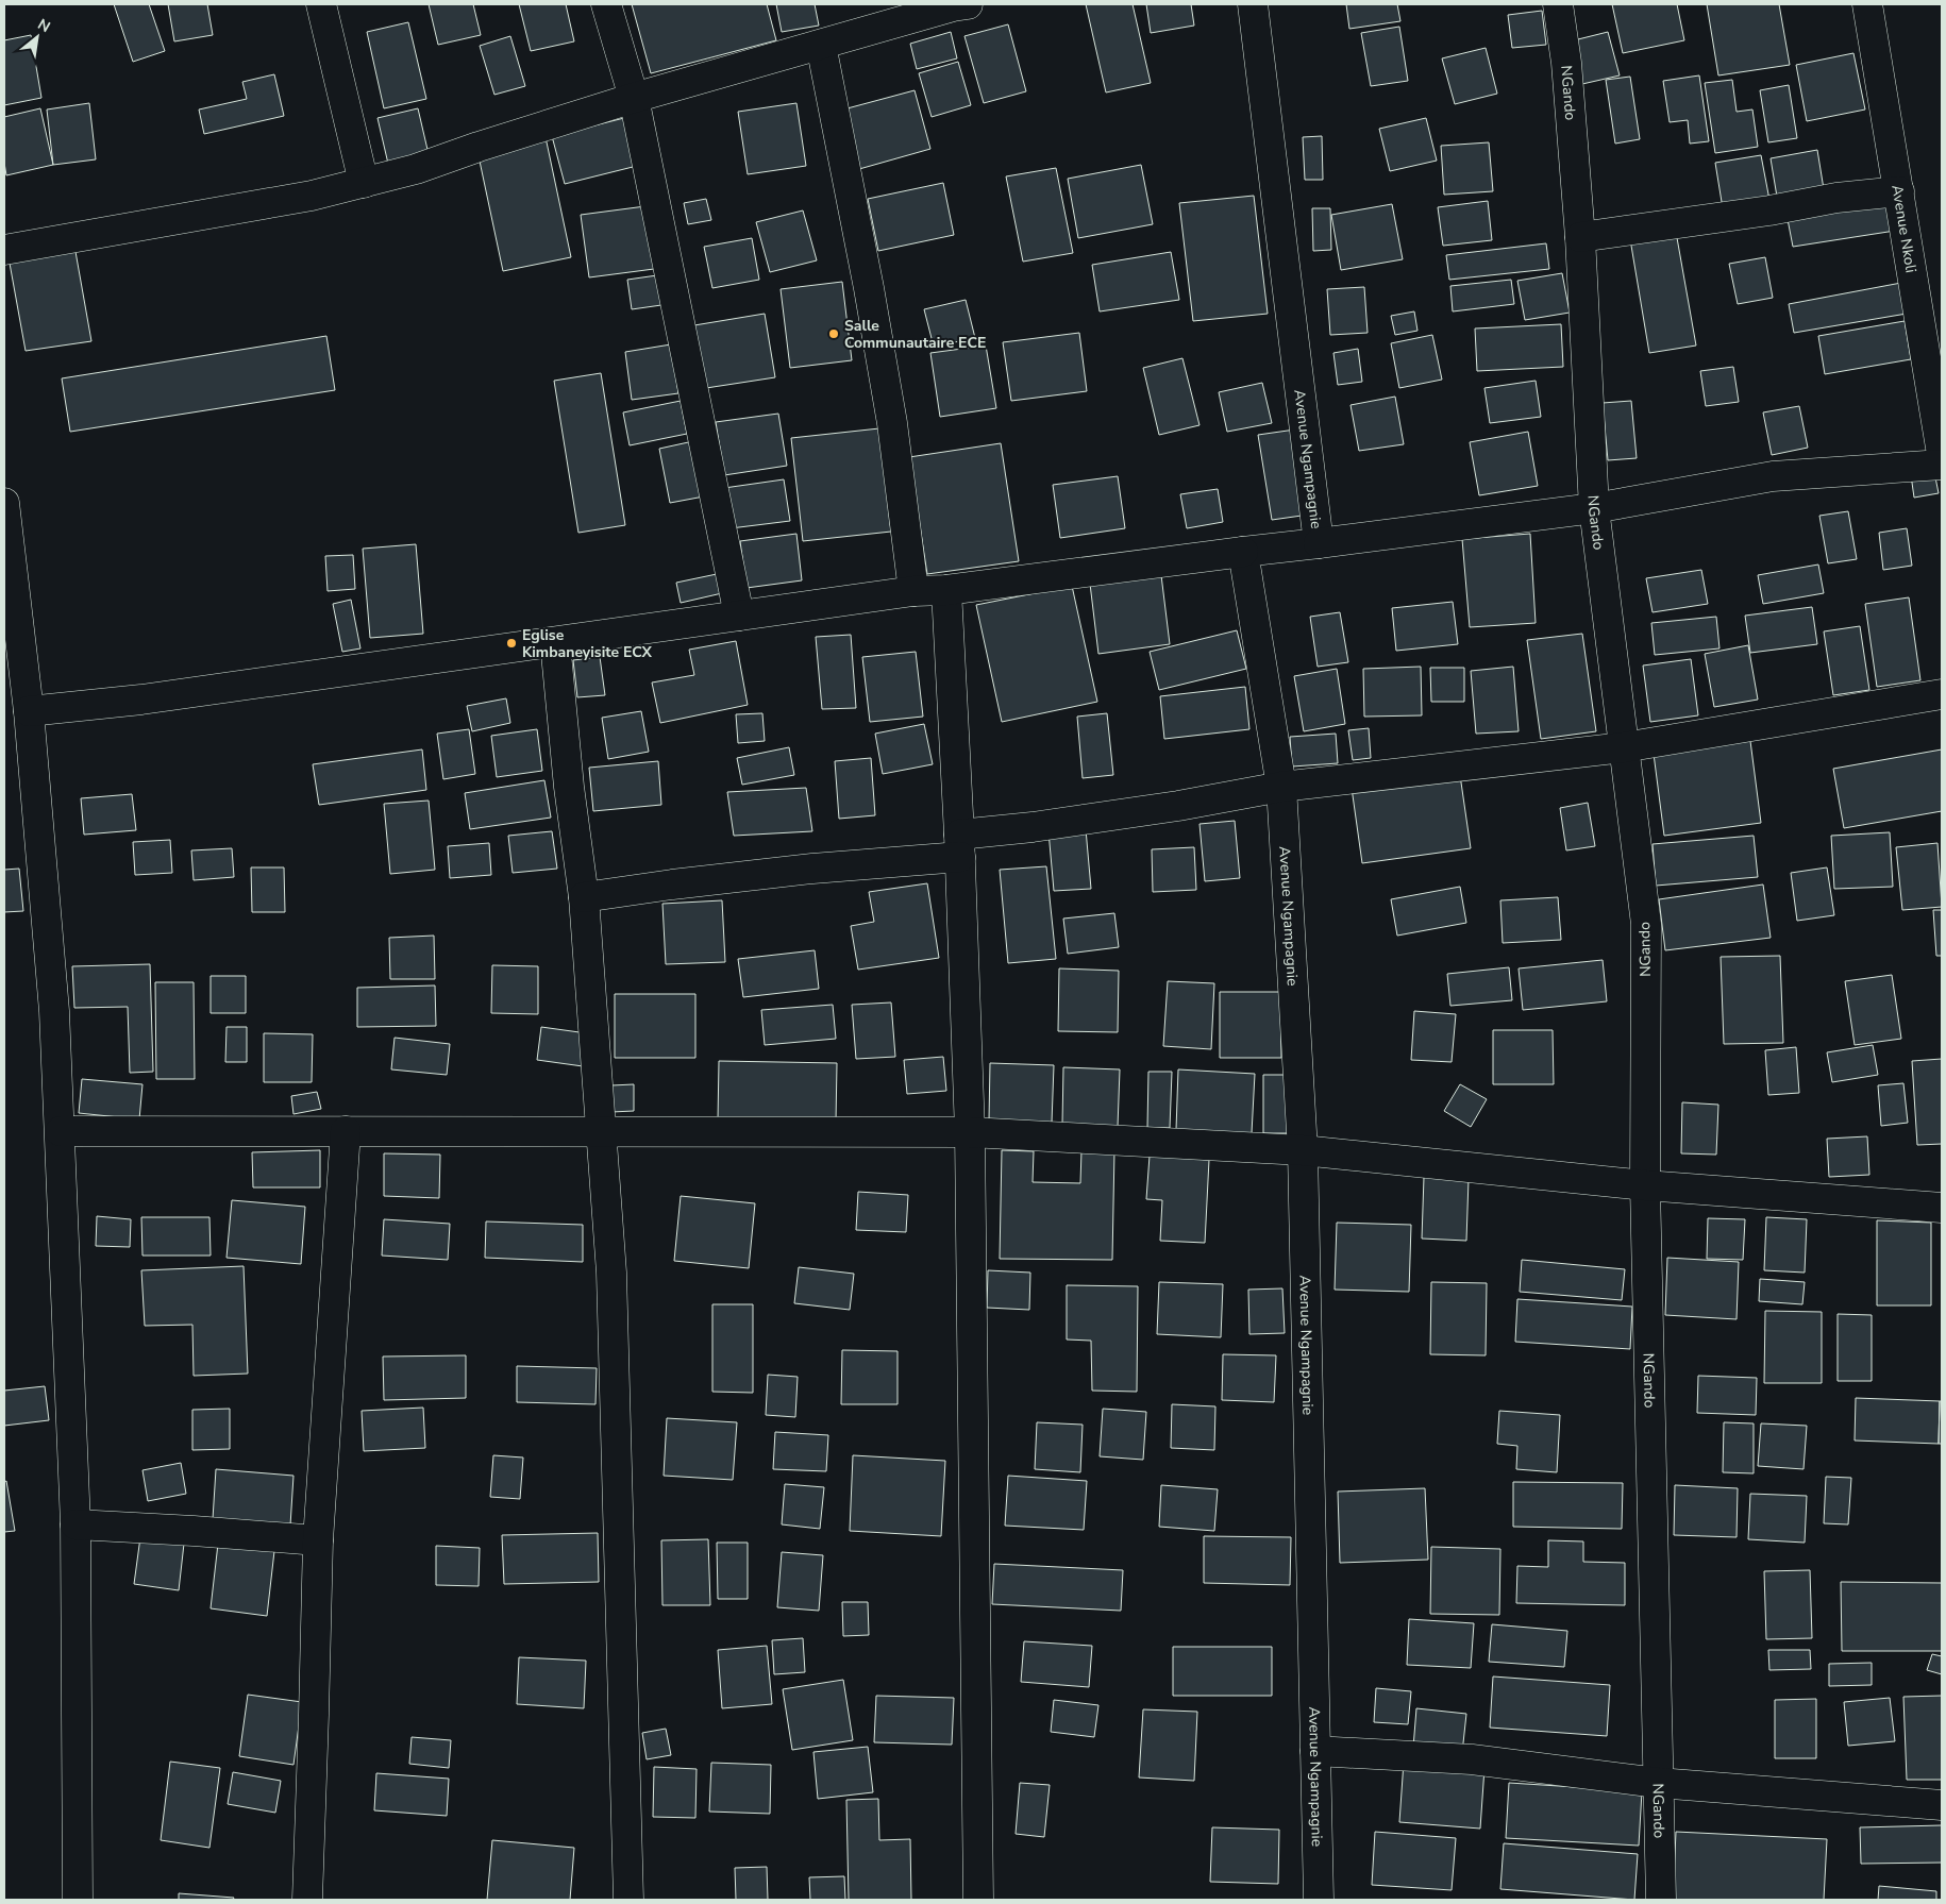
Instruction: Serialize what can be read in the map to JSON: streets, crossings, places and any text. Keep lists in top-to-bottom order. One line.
{"streets":{"street":["NGando","Avenue Nkoli","Avenue Ngampagnie"]},"places":["Salle Communautaire ECE","Eglise Kimbaneyisite ECX"],"north":"top right"}
